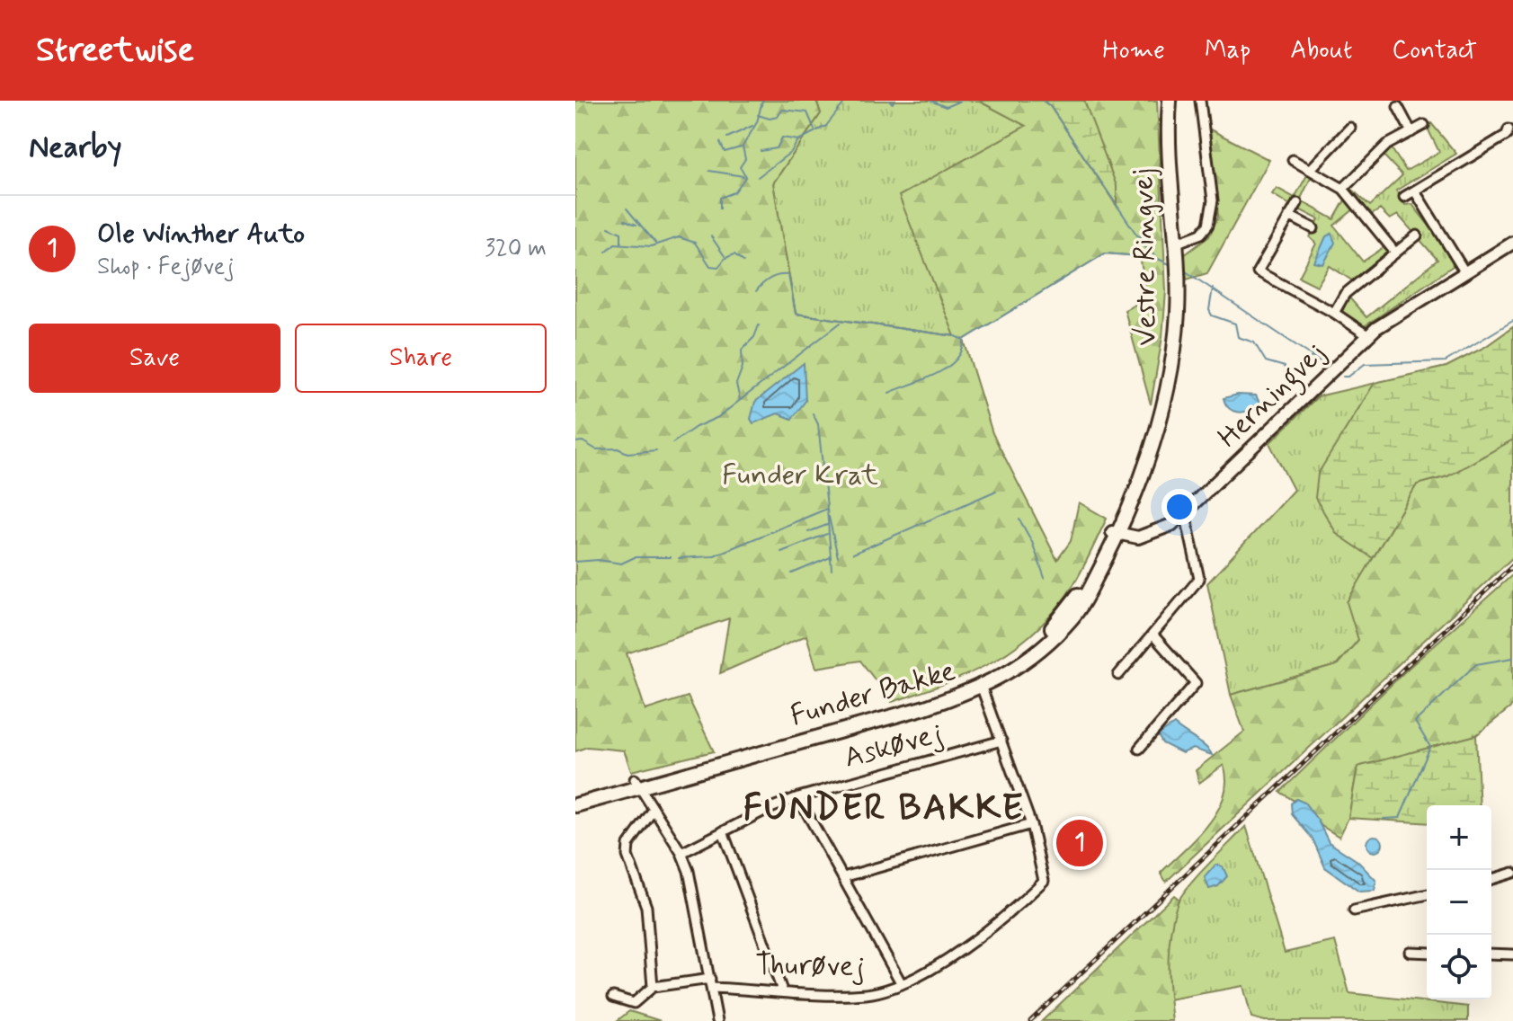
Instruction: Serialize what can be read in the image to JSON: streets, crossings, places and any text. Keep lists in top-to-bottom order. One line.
{"streets":{"main road":["Vestre Ringvej","Funder Bakke"],"street":["Herningvej","Askøvej","Thurøvej"]},"crossings":[["Vestre Ringvej","Herningvej"],["Vestre Ringvej","Funder Bakke"],["Herningvej","Funder Bakke"]],"districts":["FUNDER BAKKE"],"parks":["Funder Krat"],"page":{"header":"Streetwise","nav":["Home","Map","About","Contact"],"heading":"Nearby","list":[{"mark":"1","name":"Ole Winther Auto","note":"Shop · Fejøvej","value":"320 m"}],"buttons":["Save","Share"],"map_buttons":["+","−"],"pins":"1"}}
